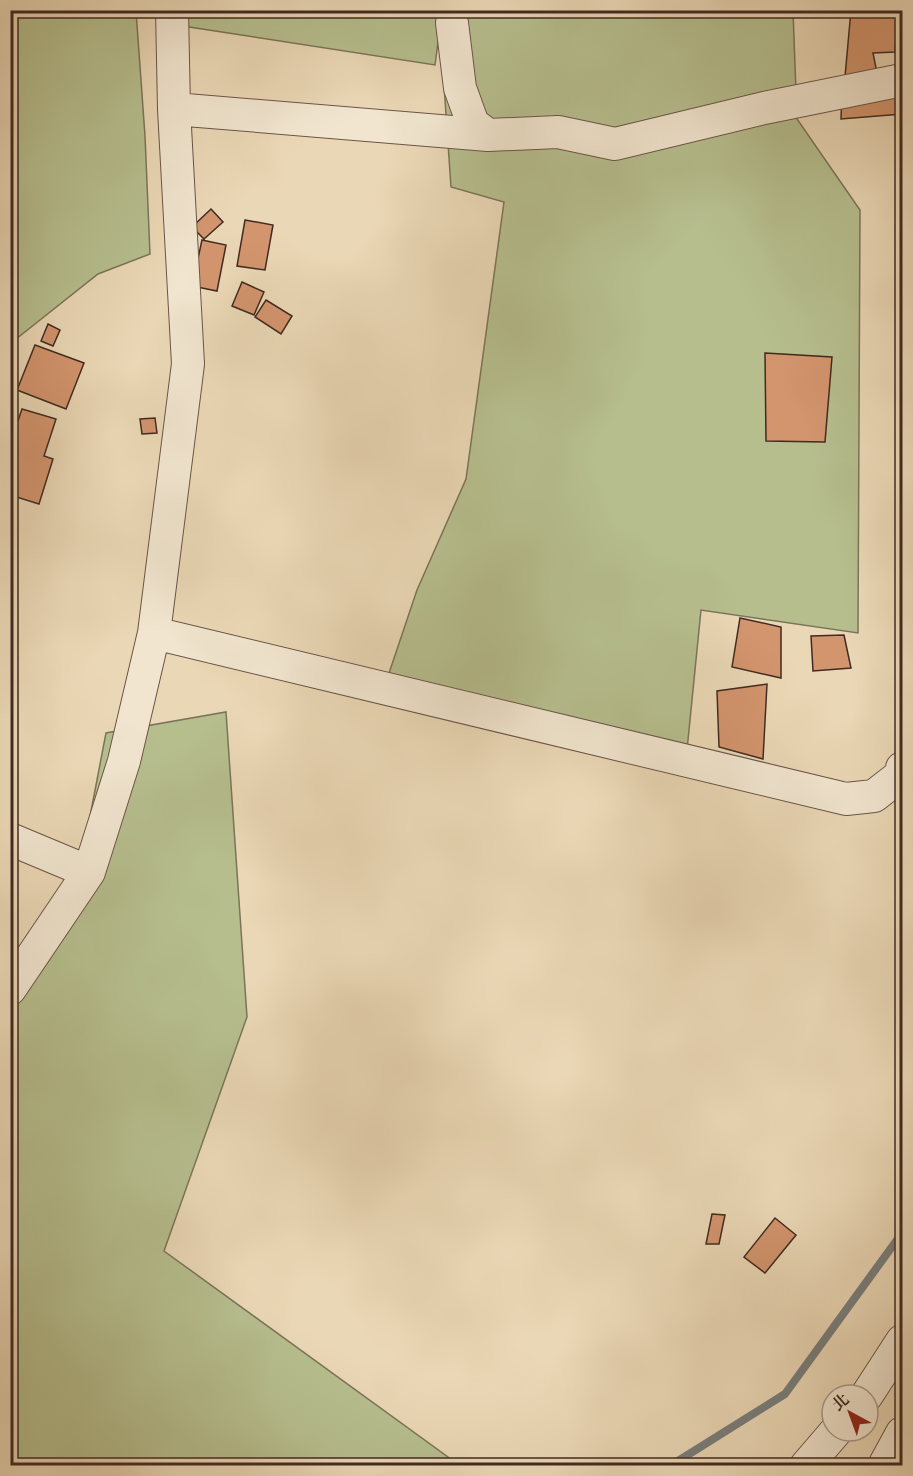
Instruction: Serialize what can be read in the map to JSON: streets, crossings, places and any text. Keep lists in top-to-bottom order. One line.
{"north":"top left"}
